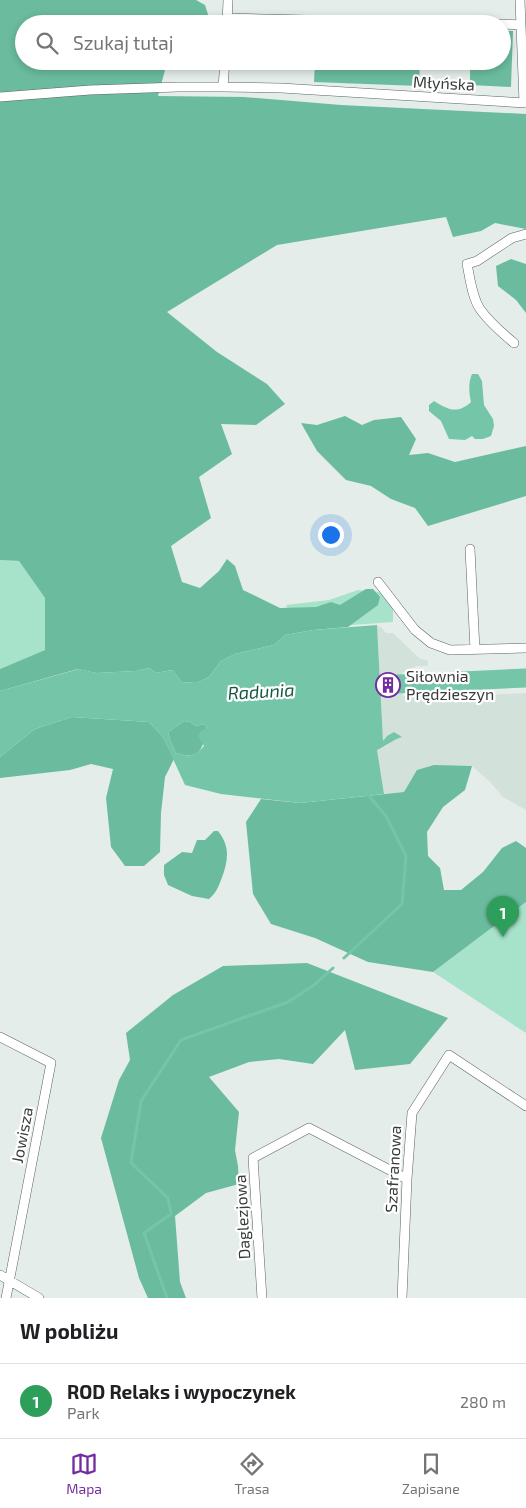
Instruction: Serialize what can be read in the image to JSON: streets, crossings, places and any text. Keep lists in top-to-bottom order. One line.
{"streets":{"street":["Młyńska","Jowisza","Szafranowa","Daglezjowa"]},"crossings":[["Szafranowa","Daglezjowa"]],"water":["Radunia"],"places":{"building":["Siłownia Prędzieszyn"]},"page":{"search":"Szukaj tutaj","pins":"1","heading":"W pobliżu","list":[{"mark":"1","name":"ROD Relaks i wypoczynek","note":"Park","value":"280 m"}],"nav":["Mapa","Trasa","Zapisane"]}}
